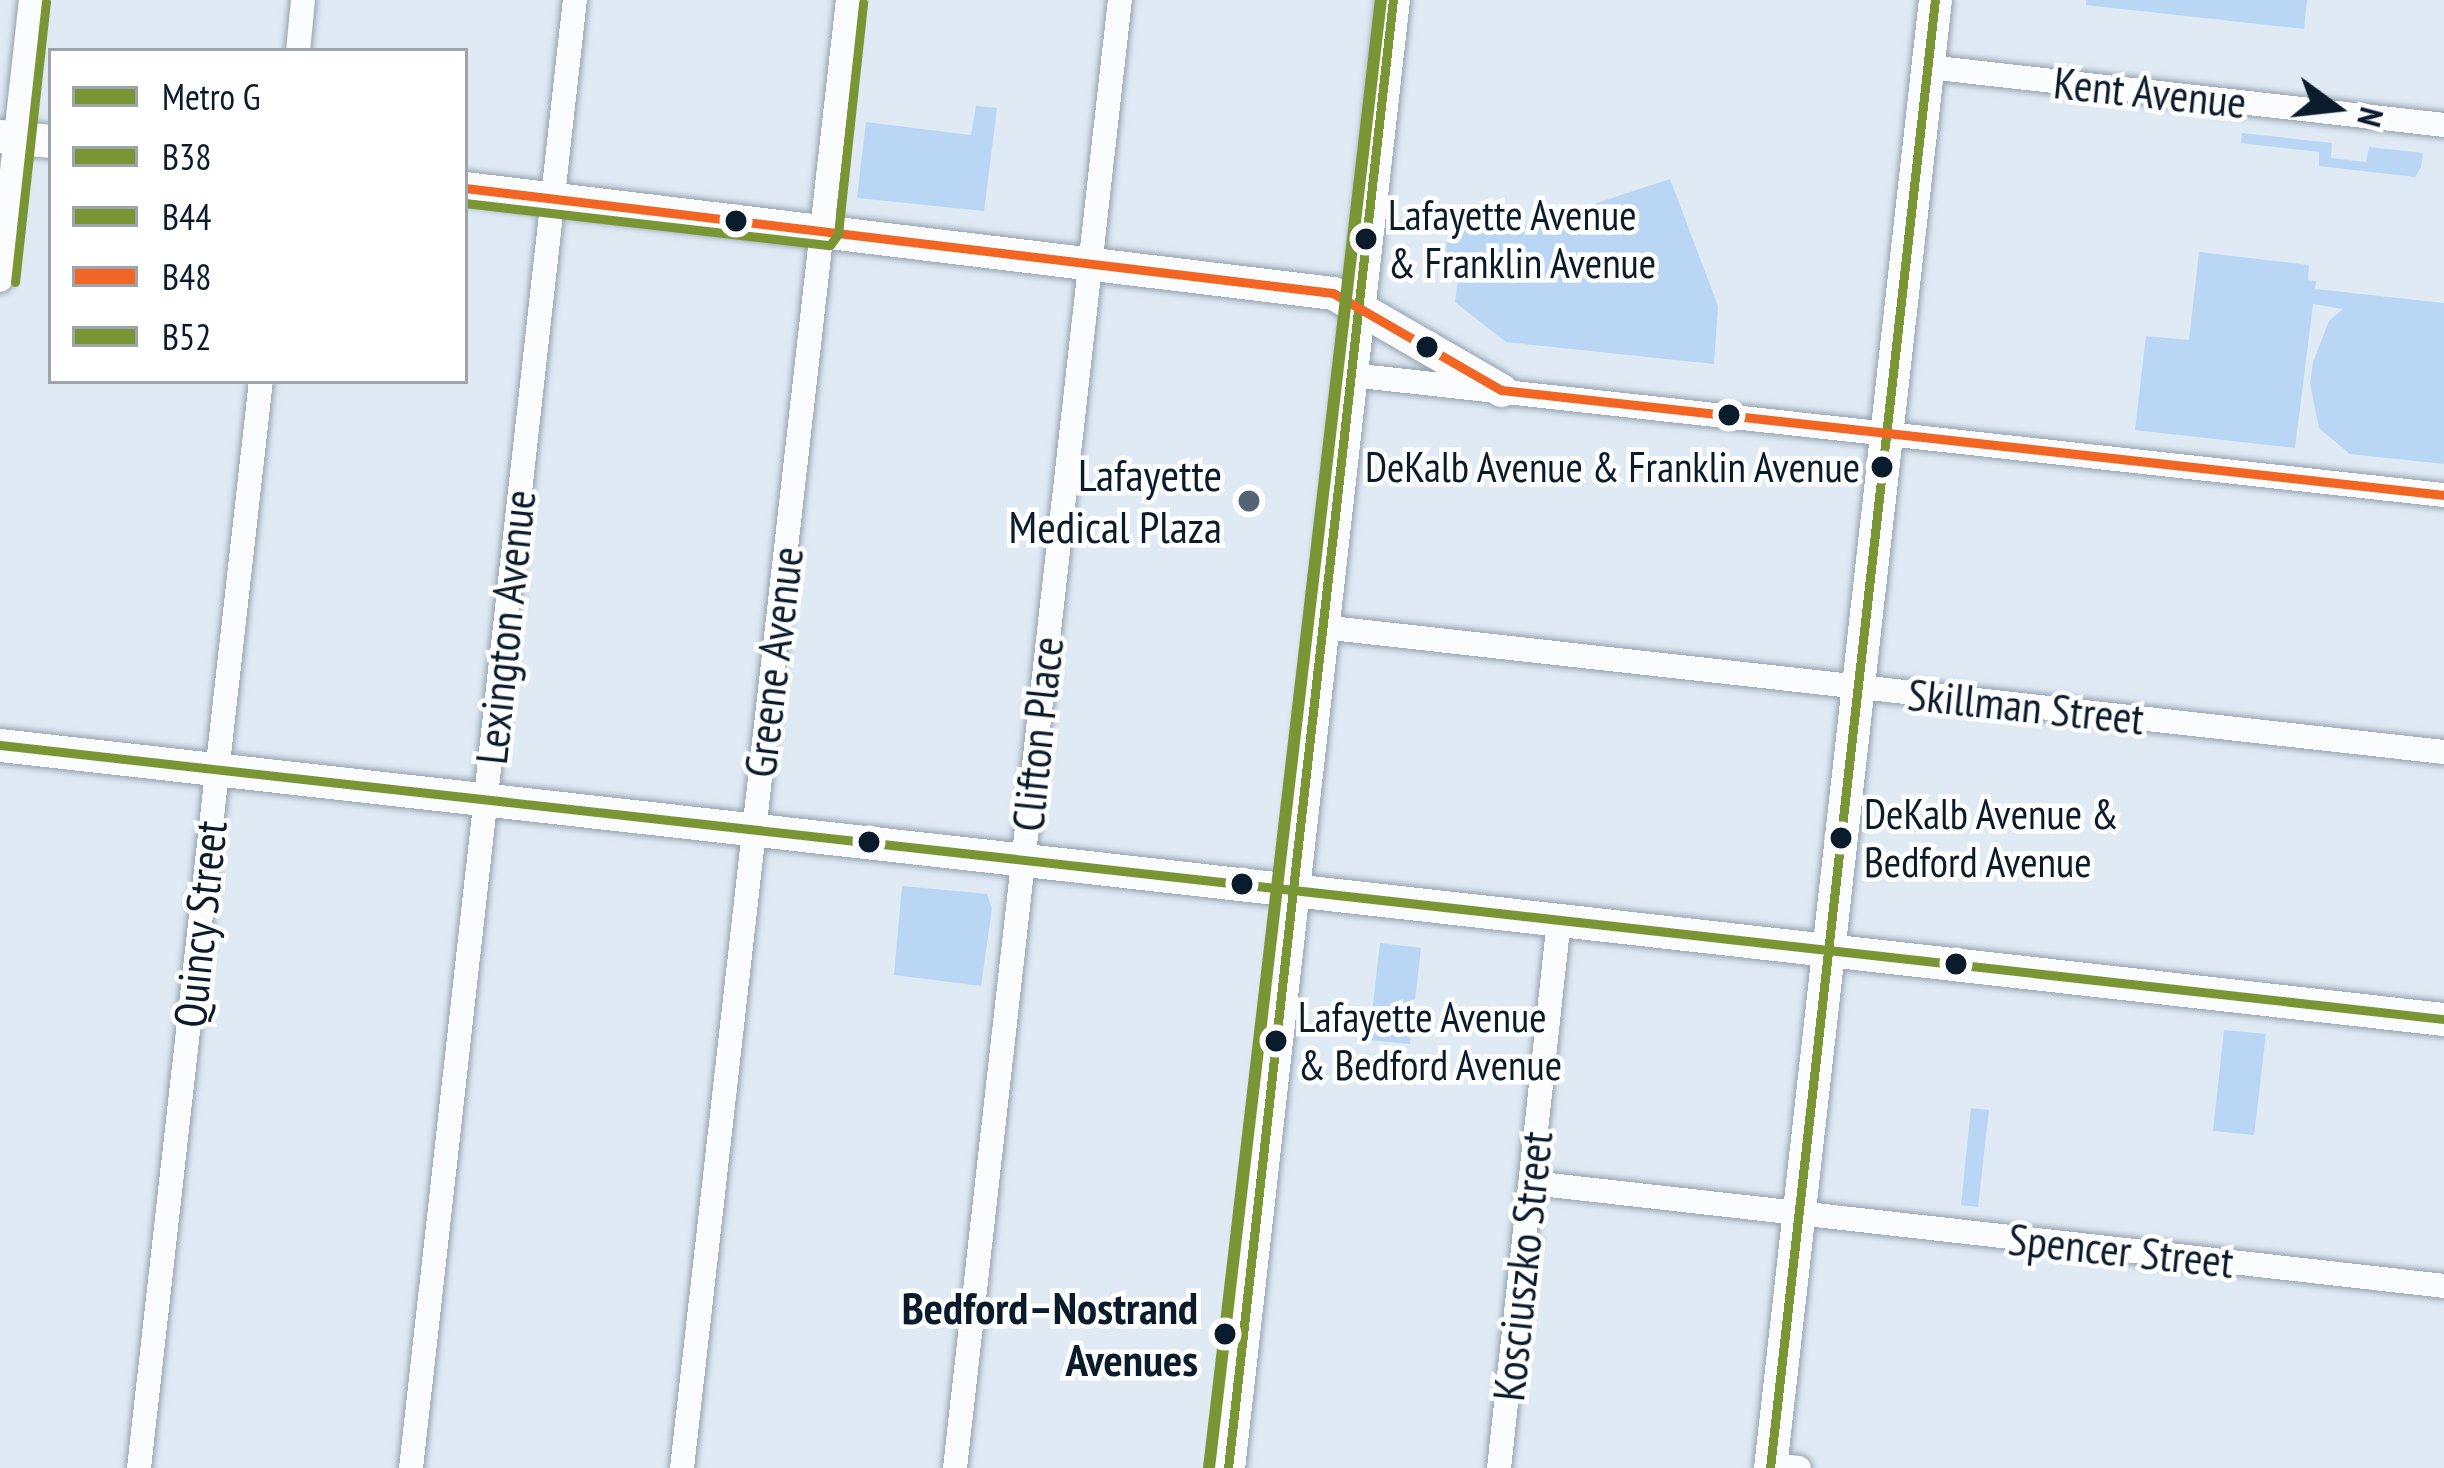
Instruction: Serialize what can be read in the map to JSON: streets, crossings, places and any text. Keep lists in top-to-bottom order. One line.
{"streets":{"street":["Kent Avenue","Lexington Avenue","Greene Avenue","Skillman Street","Clifton Place","Quincy Street","Spencer Street","Kosciuszko Street"]},"crossings":[["Spencer Street","Kosciuszko Street"]],"places":["Lafayette Avenue & Franklin Avenue","DeKalb Avenue & Franklin Avenue","Lafayette Medical Plaza","DeKalb Avenue & Bedford Avenue","Lafayette Avenue & Bedford Avenue","Bedford–Nostrand Avenues"],"lines":["metro line G","transit line B38","transit line B52","transit line B48","transit line B44"],"legend":["Metro G","B38","B44","B48","B52"],"north":"right"}
